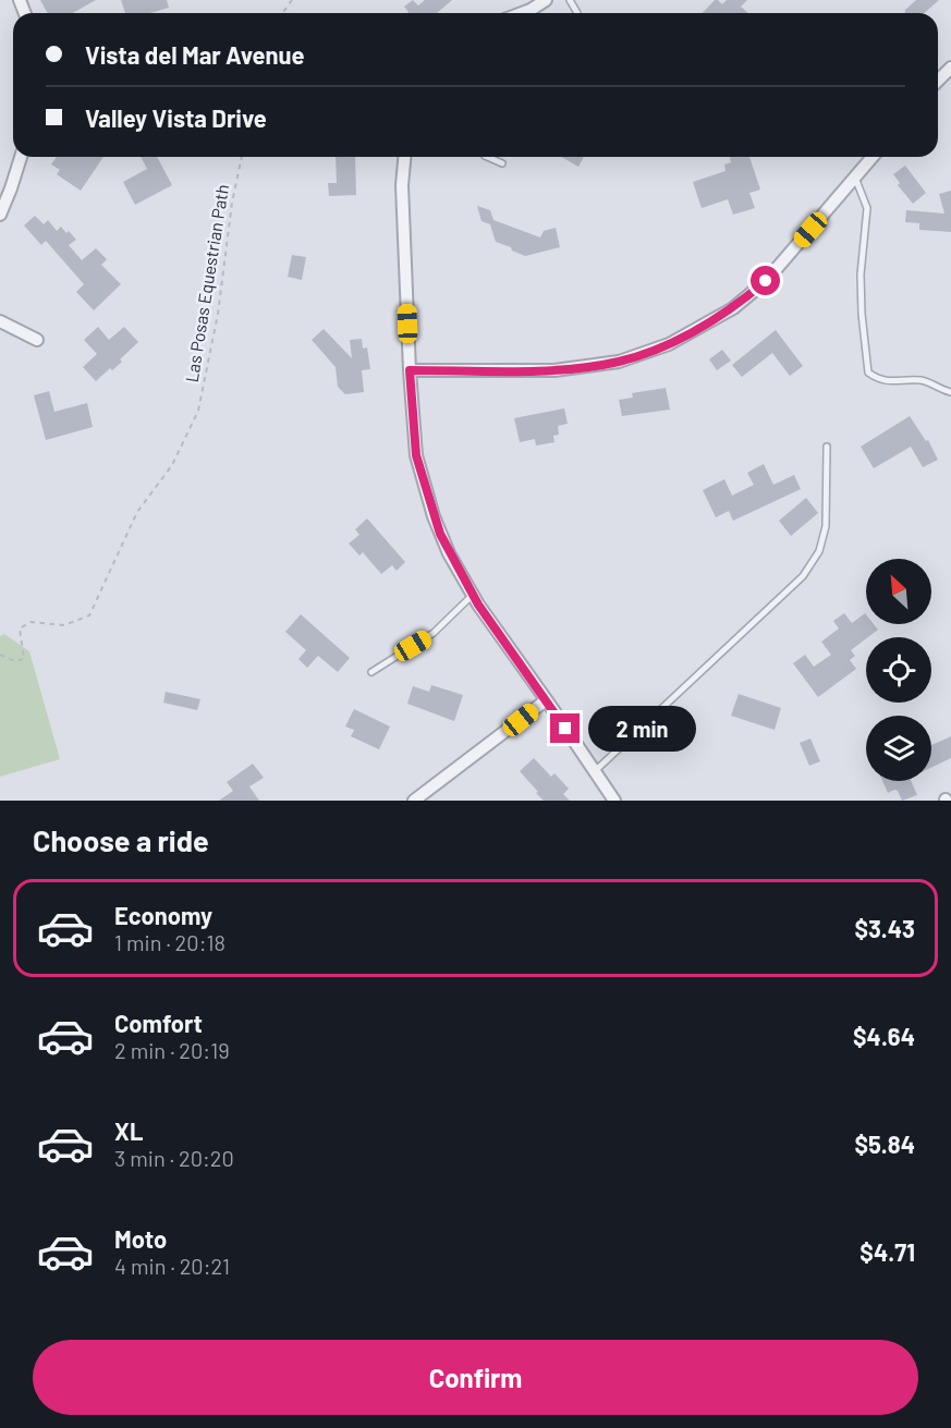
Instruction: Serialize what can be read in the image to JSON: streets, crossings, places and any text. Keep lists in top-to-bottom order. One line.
{"streets":{"path":["Las Posas Equestrian Path"]},"north":"top left","page":{"banner":["Vista del Mar Avenue","Valley Vista Drive"],"bubble":"2 min","heading":"Choose a ride","list":[{"name":"Economy","note":"1 min · 20:18","value":"$3.43"},{"name":"Comfort","note":"2 min · 20:19","value":"$4.64"},{"name":"XL","note":"3 min · 20:20","value":"$5.84"},{"name":"Moto","note":"4 min · 20:21","value":"$4.71"}],"buttons":"Confirm"}}
